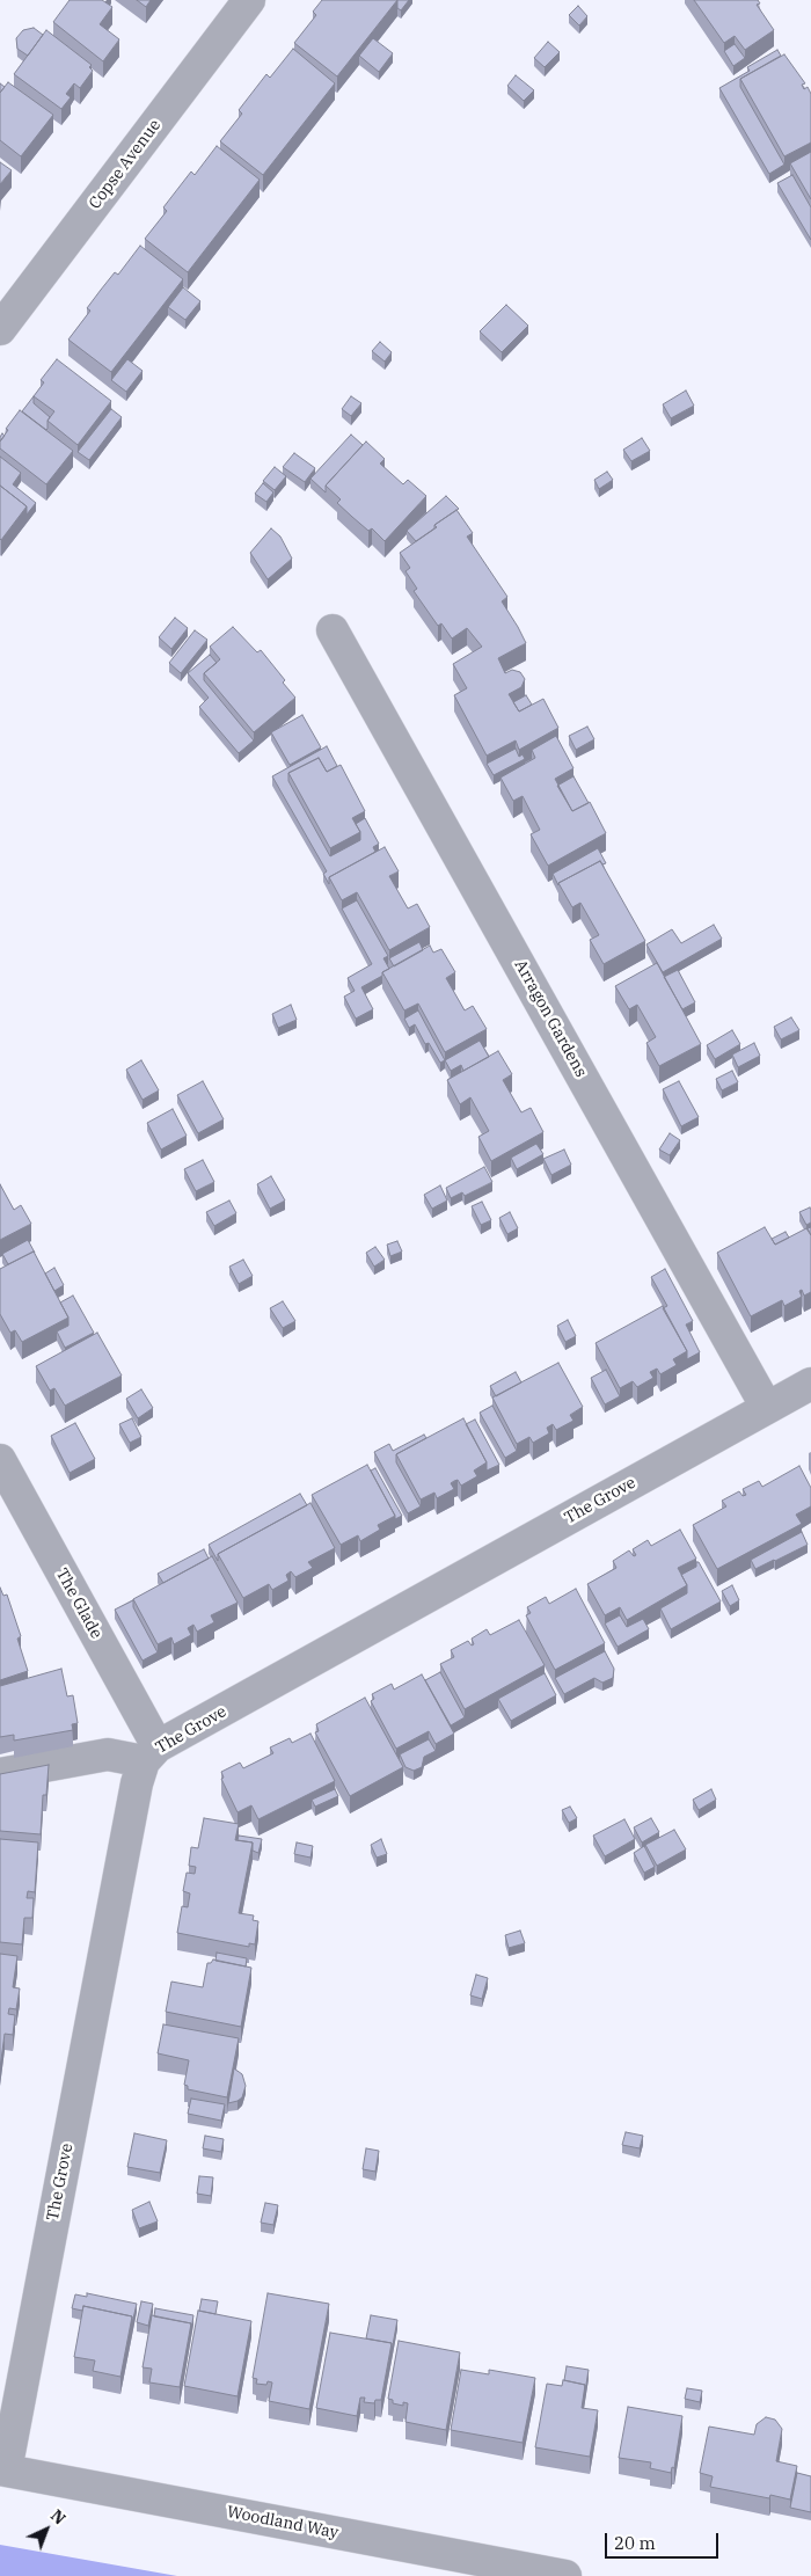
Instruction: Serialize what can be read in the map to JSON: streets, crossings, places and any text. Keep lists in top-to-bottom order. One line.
{"streets":{"street":["Copse Avenue","Arragon Gardens","The Grove","The Glade","Woodland Way"]},"crossings":[["Arragon Gardens","The Grove"],["The Grove","The Glade"],["The Grove","Woodland Way"]],"scale_bar":"20 m","north":"top right"}
